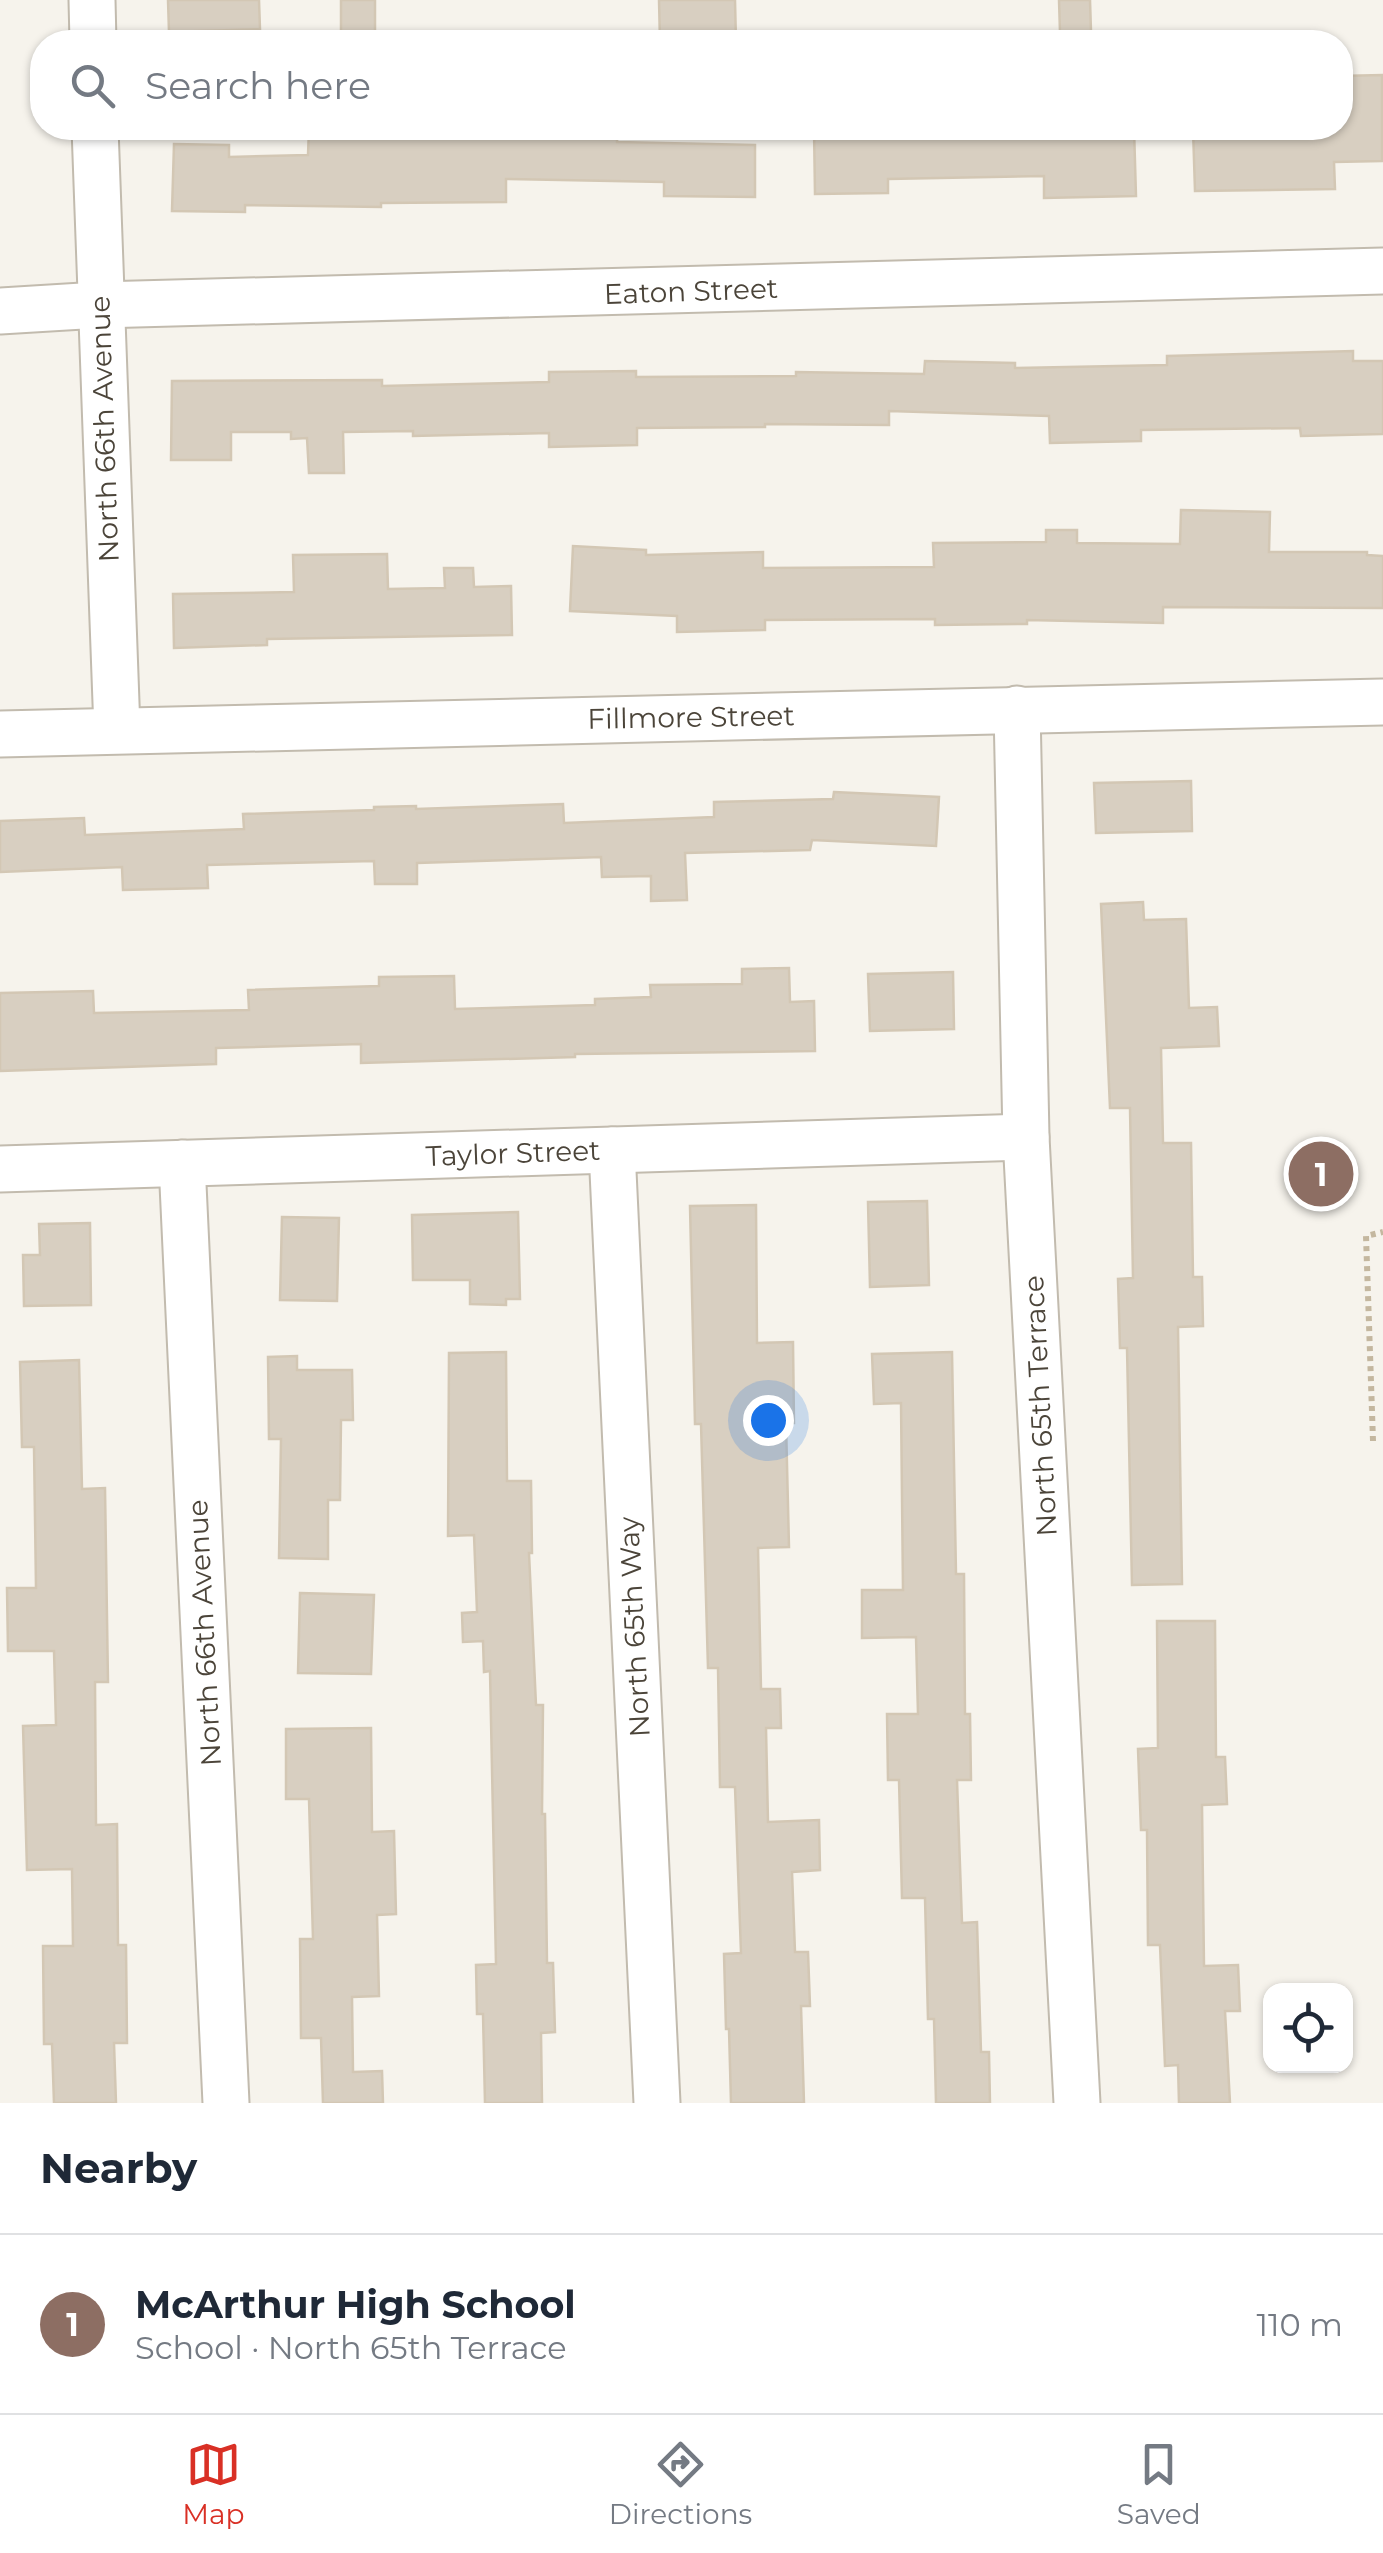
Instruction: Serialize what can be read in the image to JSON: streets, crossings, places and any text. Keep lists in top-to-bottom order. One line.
{"streets":{"street":["Eaton Street","North 66th Avenue","Fillmore Street","Taylor Street","North 65th Terrace","North 65th Way"]},"crossings":[["Eaton Street","North 66th Avenue"],["North 66th Avenue","Fillmore Street"],["North 66th Avenue","Taylor Street"],["Fillmore Street","North 65th Terrace"],["Taylor Street","North 65th Terrace"],["Taylor Street","North 65th Way"]],"page":{"search":"Search here","pins":"1","heading":"Nearby","list":[{"mark":"1","name":"McArthur High School","note":"School · North 65th Terrace","value":"110 m"}],"nav":["Map","Directions","Saved"]}}
